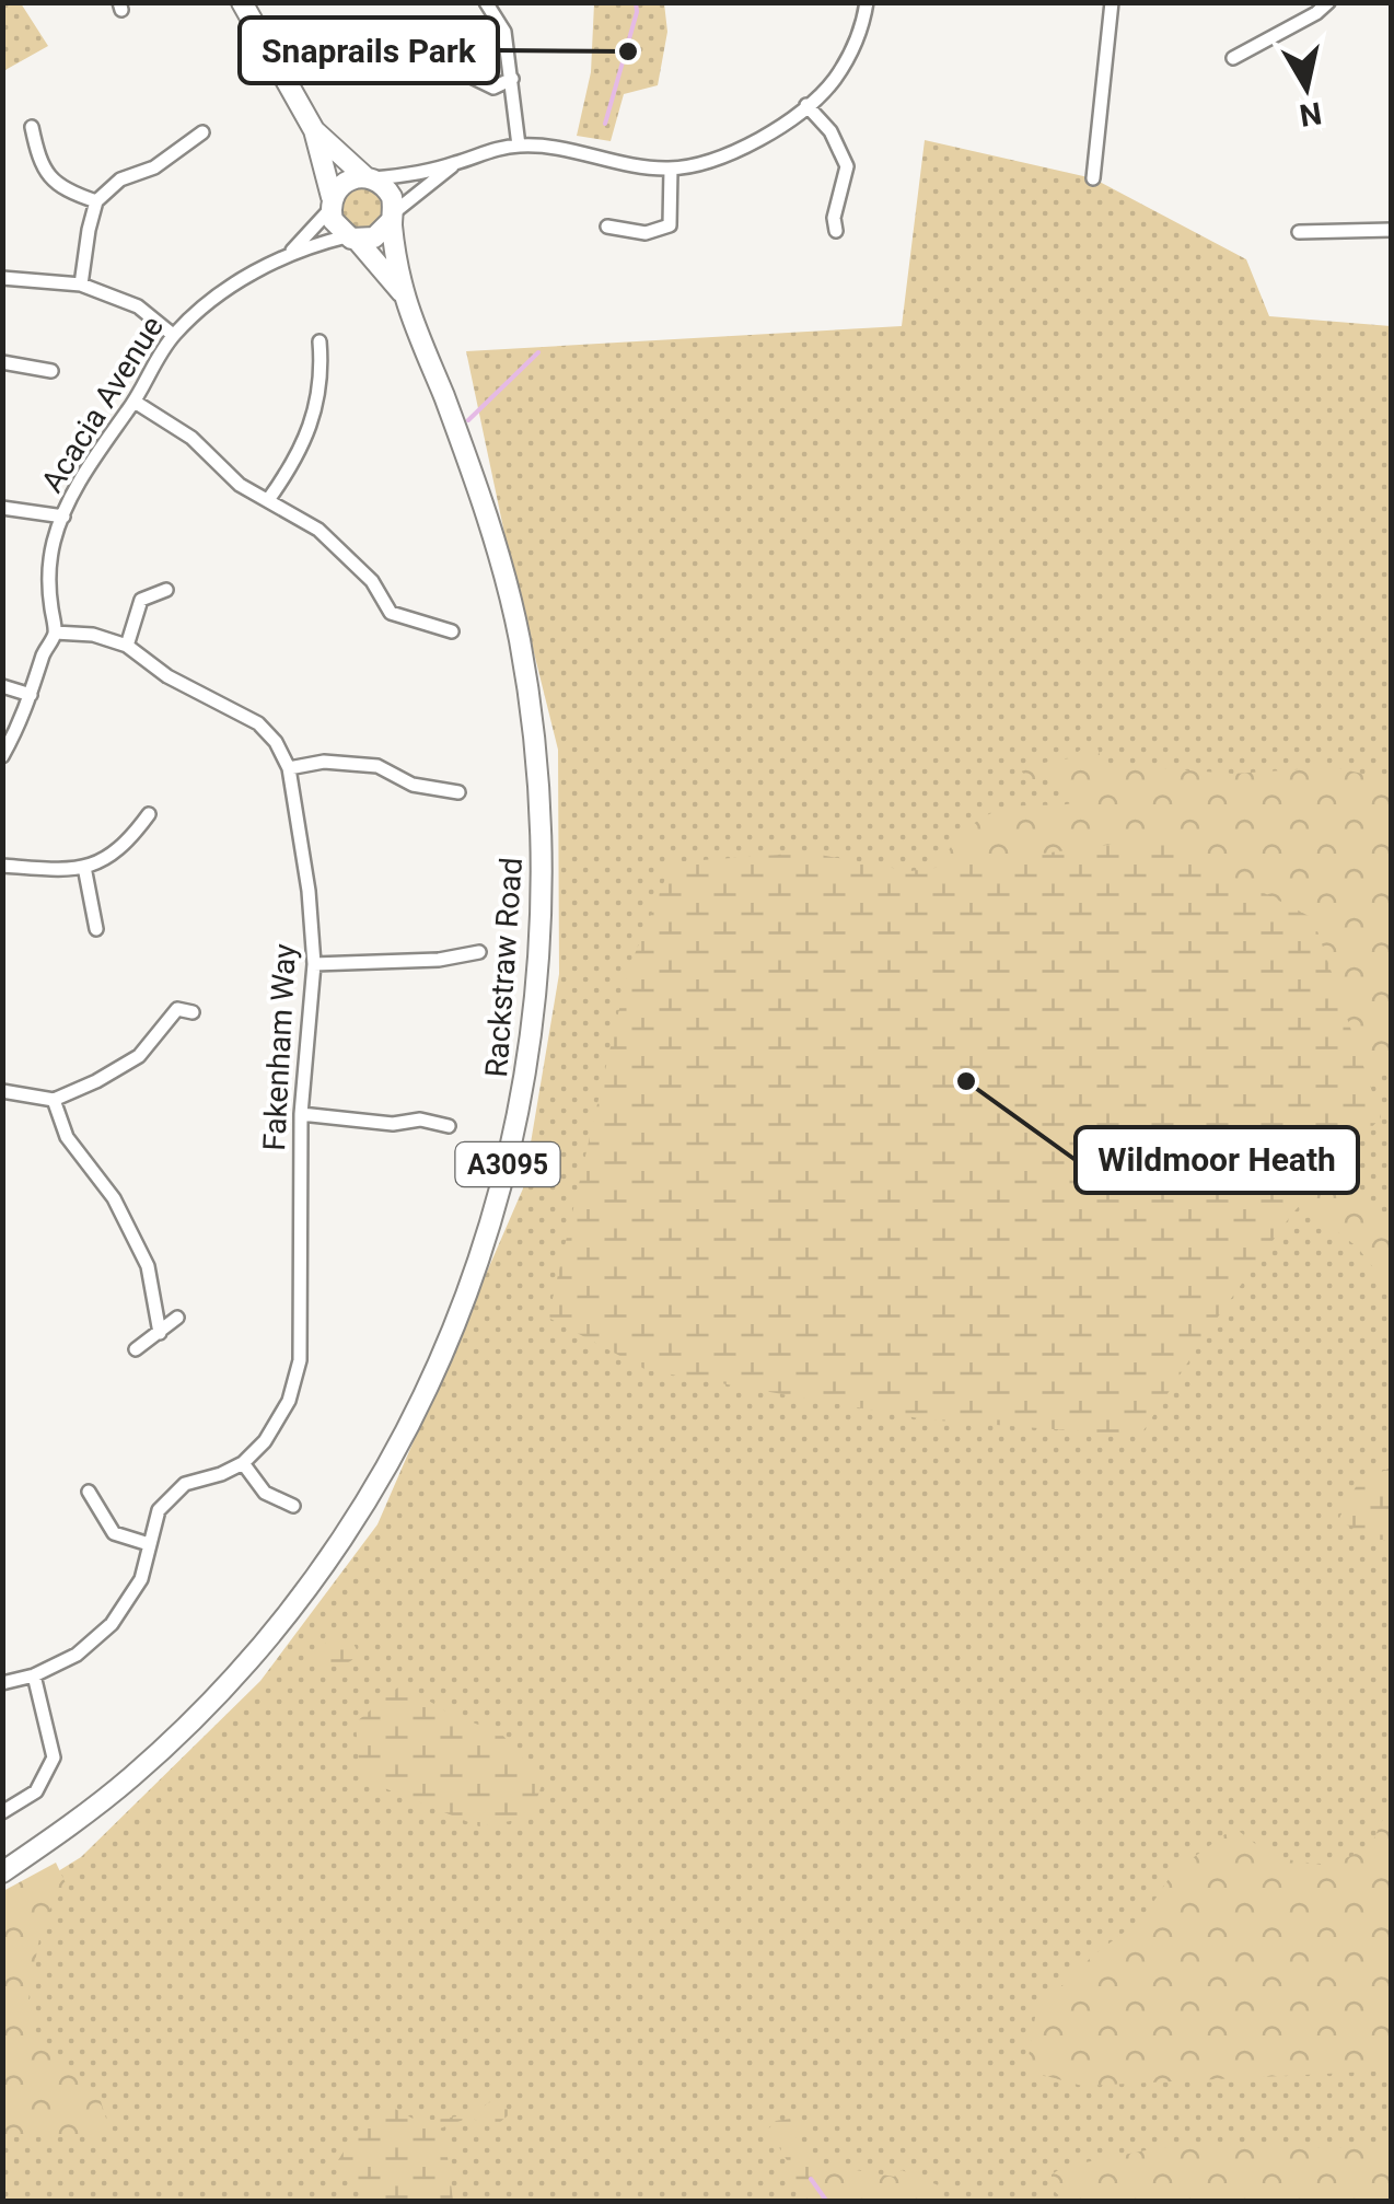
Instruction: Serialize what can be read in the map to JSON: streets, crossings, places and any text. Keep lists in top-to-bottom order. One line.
{"streets":{"main road":["Rackstraw Road","A3095"],"street":["Acacia Avenue","Fakenham Way"]},"crossings":[["Acacia Avenue","Rackstraw Road"],["Acacia Avenue","Fakenham Way"]],"places":["Snaprails Park","Wildmoor Heath"],"north":"bottom"}
